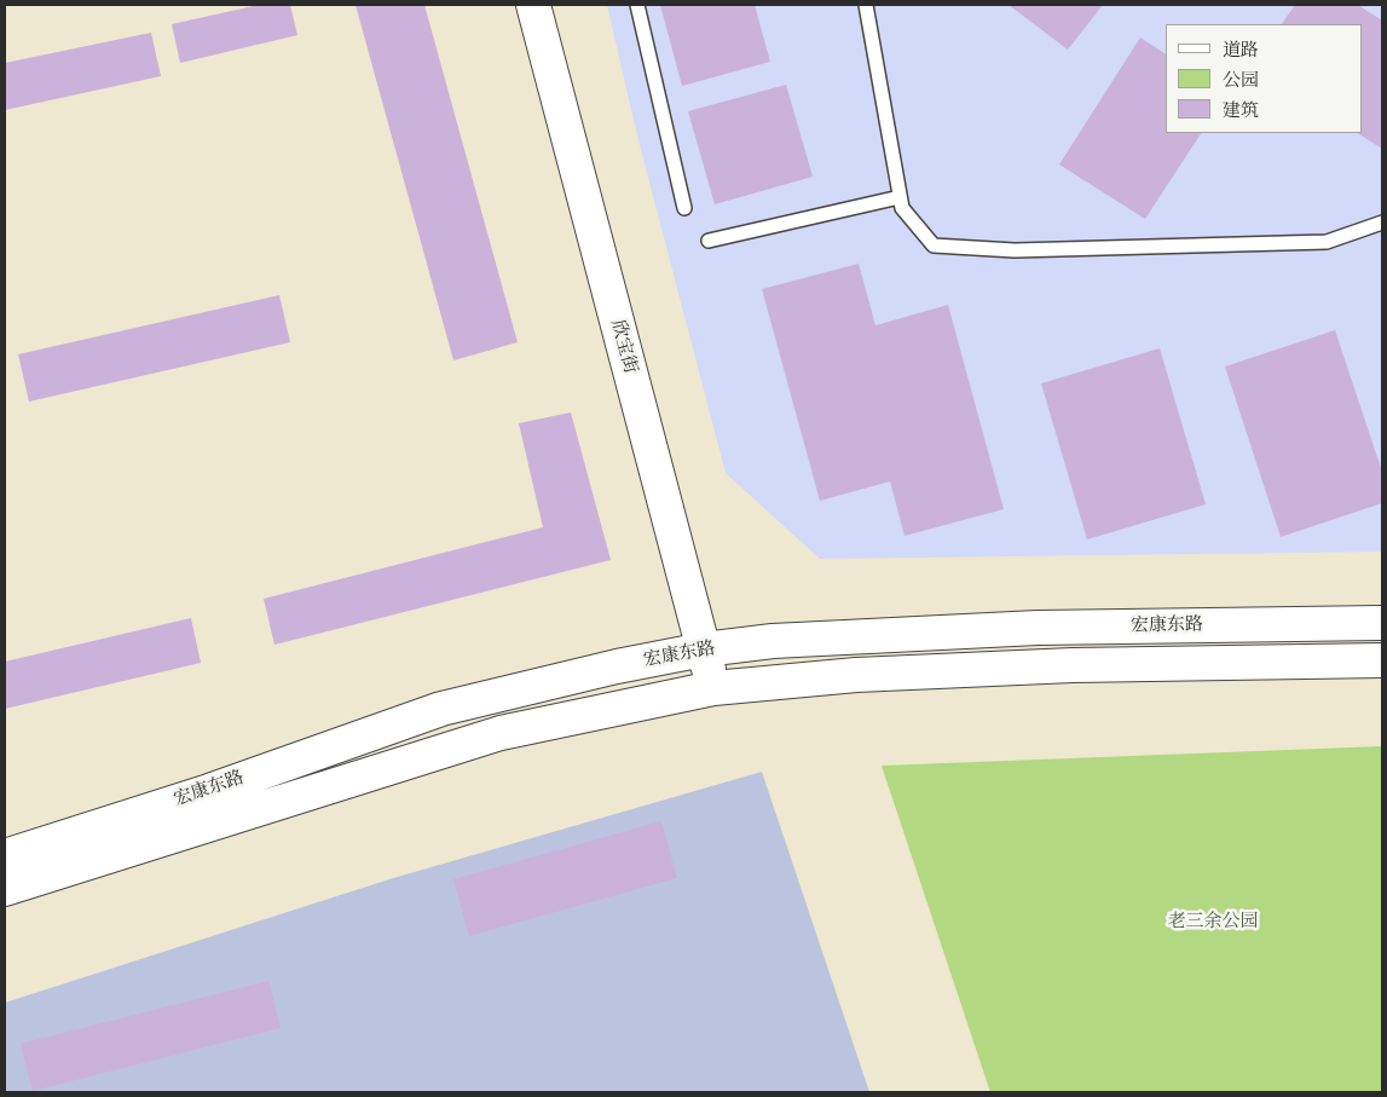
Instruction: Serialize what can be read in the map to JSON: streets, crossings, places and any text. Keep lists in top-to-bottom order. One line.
{"streets":{"main road":["欣宝街","宏康东路"]},"crossings":[["欣宝街","宏康东路"]],"parks":["老三余公园"],"legend":["道路","公园","建筑"]}
